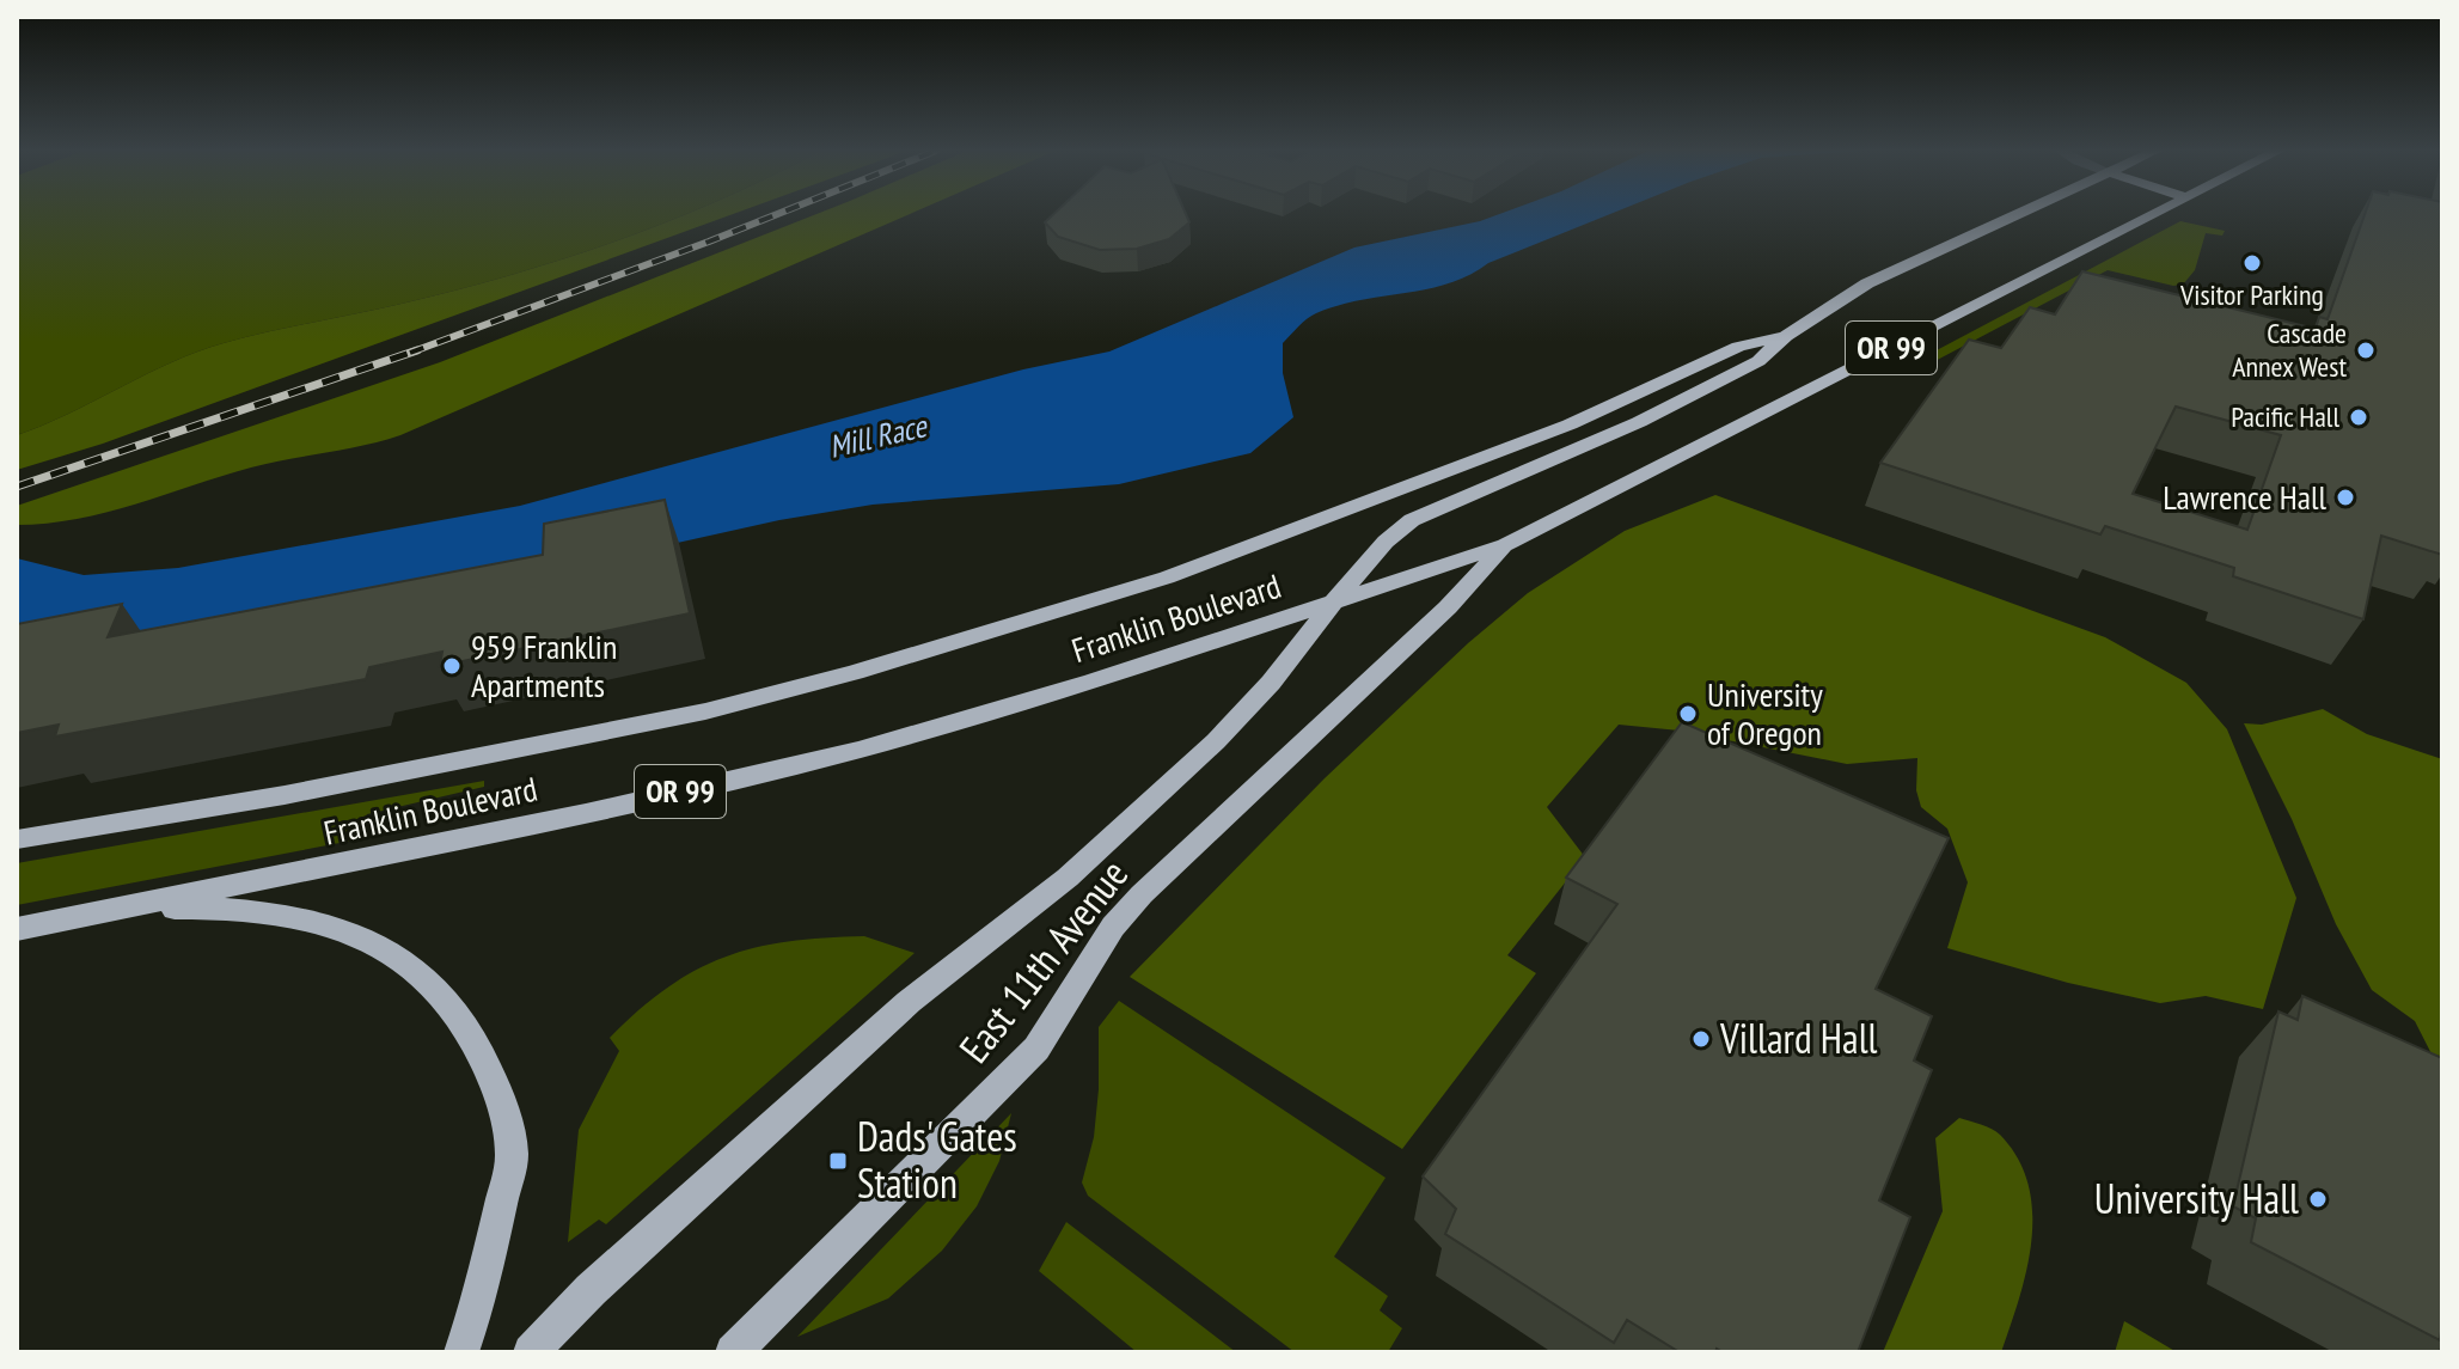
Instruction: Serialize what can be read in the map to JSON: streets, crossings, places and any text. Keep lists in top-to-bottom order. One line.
{"streets":{"main road":["OR 99","Franklin Boulevard","East 11th Avenue"]},"crossings":[["Franklin Boulevard","East 11th Avenue"]],"water":["Mill Race"],"places":{"other":["Visitor Parking","Cascade Annex West","Pacific Hall","Lawrence Hall","959 Franklin Apartments","University of Oregon","Villard Hall","University Hall"],"transit":["Dads' Gates Station"]}}
